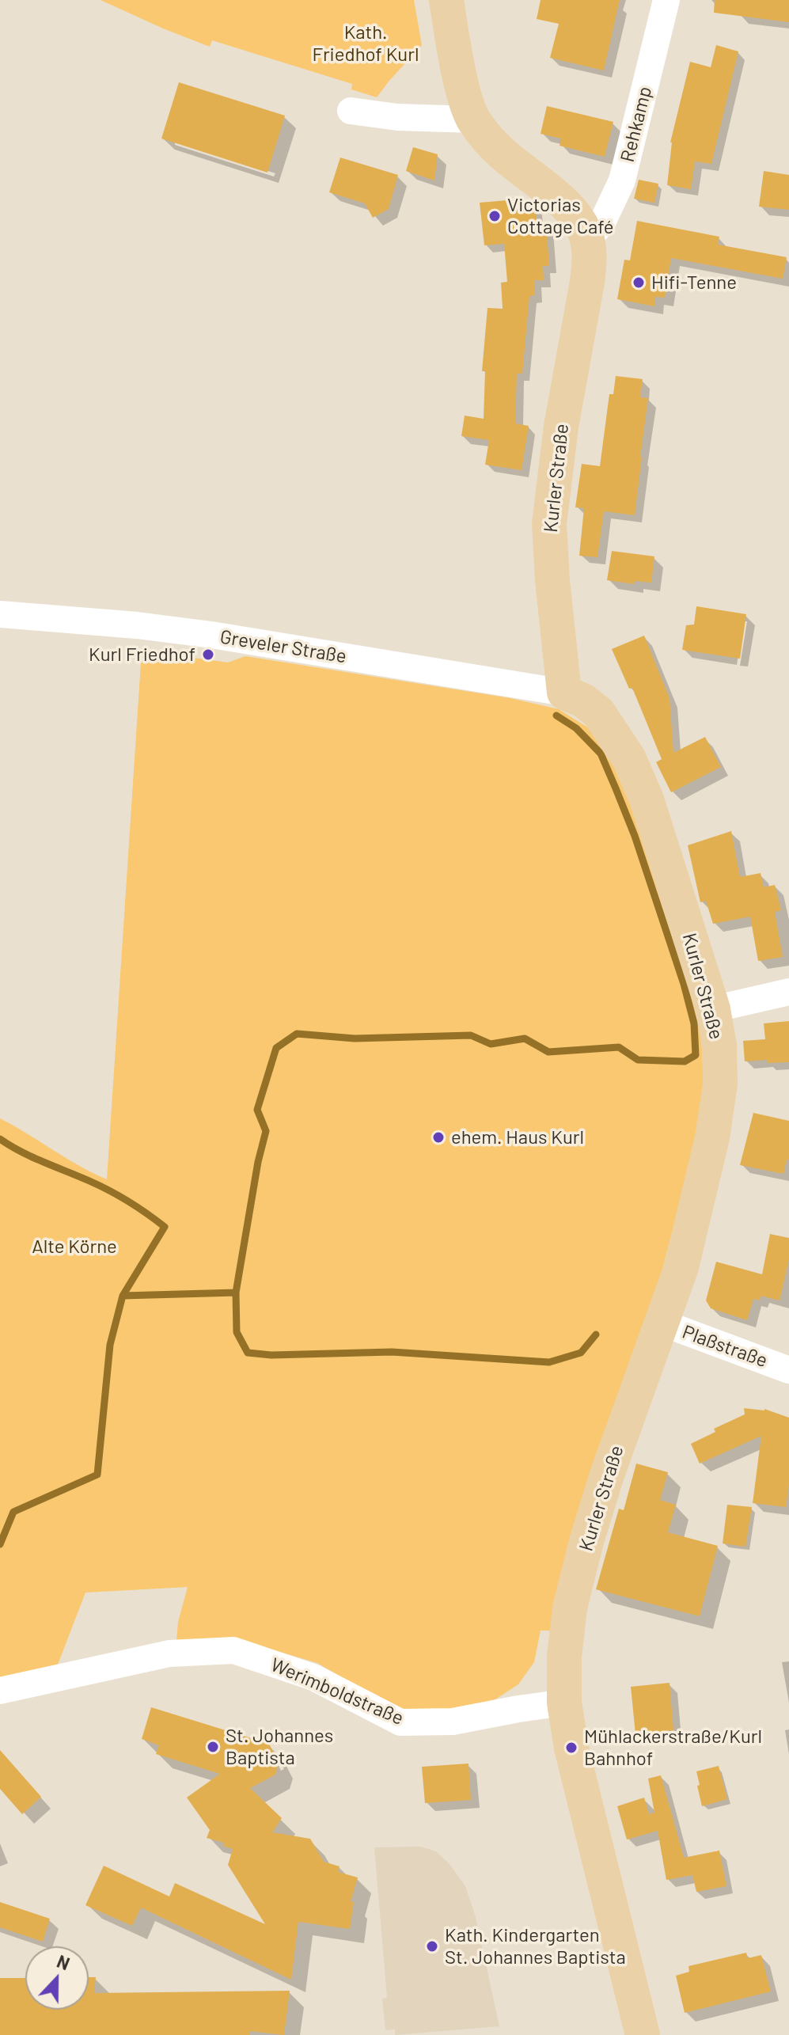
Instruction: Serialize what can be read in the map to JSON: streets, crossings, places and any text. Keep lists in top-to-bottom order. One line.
{"streets":{"main road":["Kurler Straße"],"street":["Rehkamp","Greveler Straße","Plaßstraße","Werimboldstraße"]},"crossings":[["Rehkamp","Kurler Straße"],["Kurler Straße","Greveler Straße"],["Kurler Straße","Plaßstraße"],["Kurler Straße","Werimboldstraße"]],"parks":["Kath. Friedhof Kurl","Alte Körne"],"places":["Victorias Cottage Café","Hifi-Tenne","Kurl Friedhof","ehem. Haus Kurl","St. Johannes Baptista","Mühlackerstraße/Kurl Bahnhof","Kath. Kindergarten St. Johannes Baptista"],"north":"top"}
